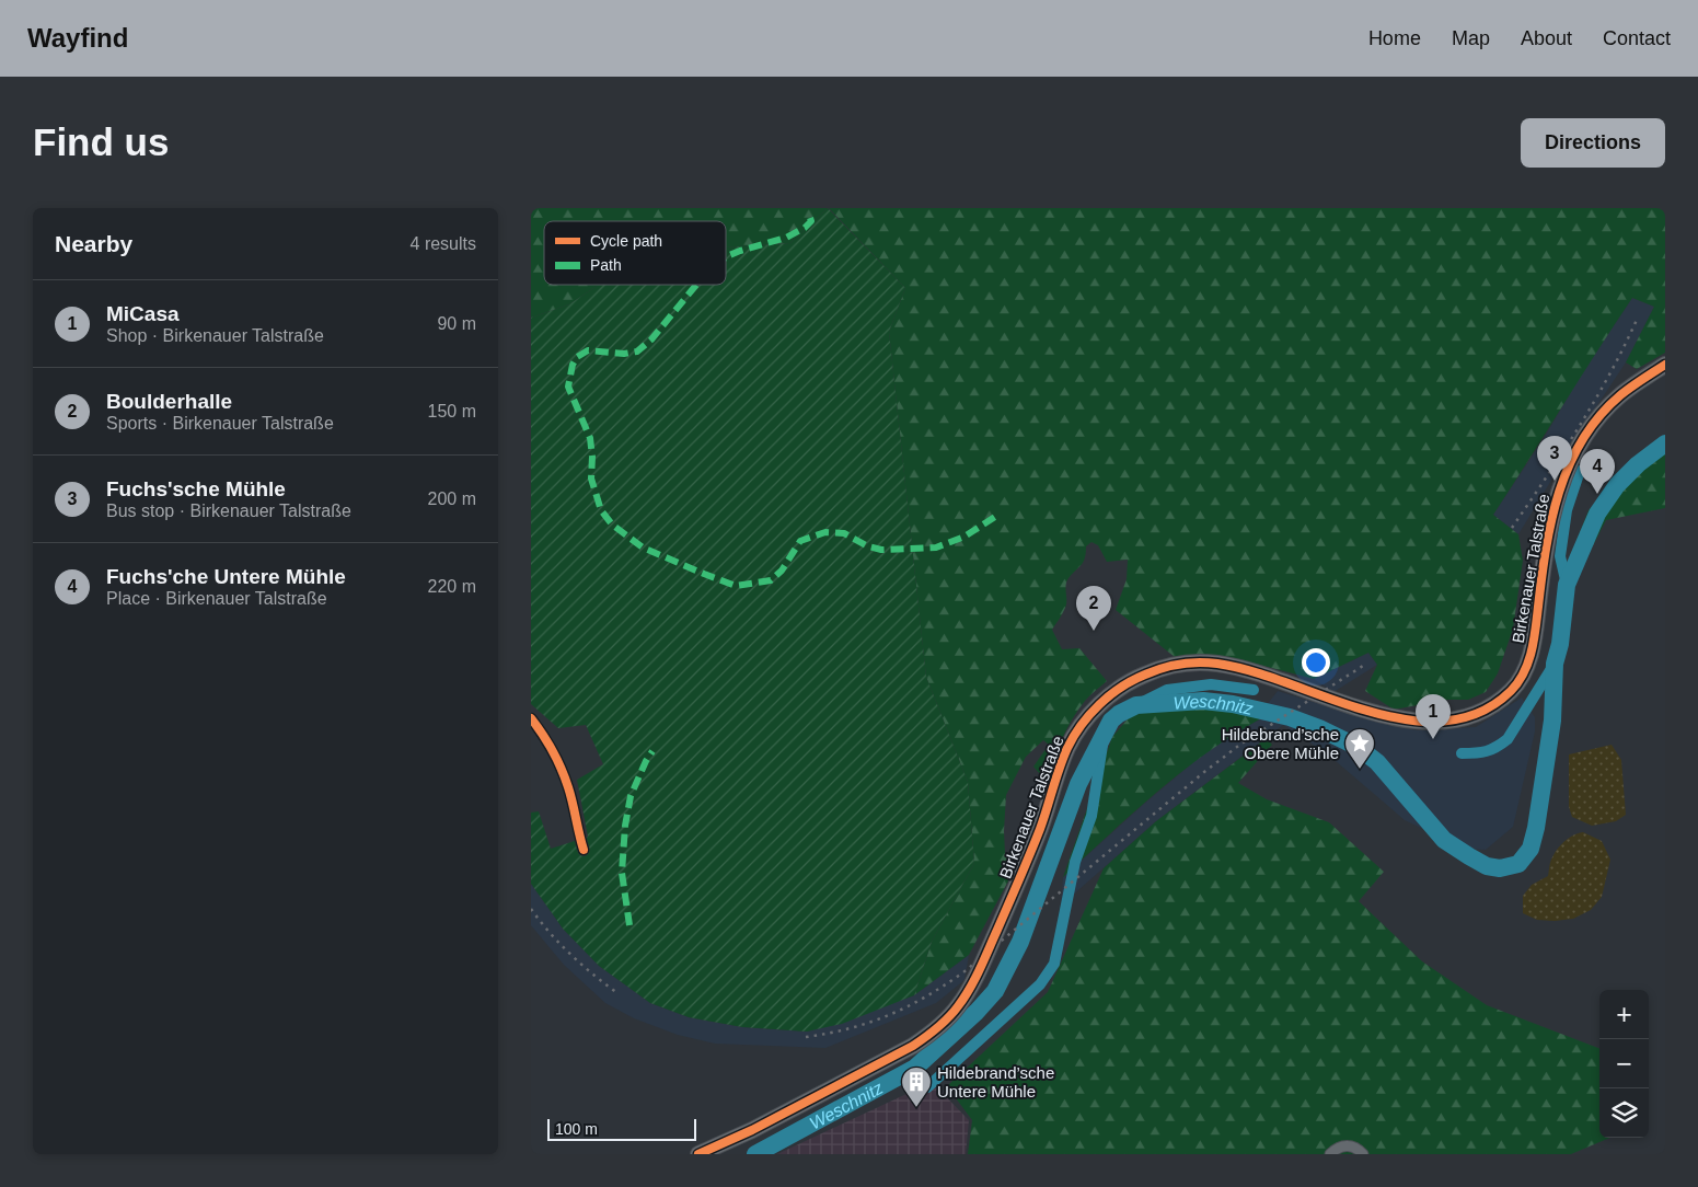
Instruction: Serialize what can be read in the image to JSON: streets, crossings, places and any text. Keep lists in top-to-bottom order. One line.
{"streets":{"main road":["Birkenauer Talstraße"]},"water":["Weschnitz"],"places":{"place":["Hildebrand’sche Obere Mühle"],"building":["Hildebrand’sche Untere Mühle"]},"legend":["Cycle path","Path"],"scale_bar":"100 m","page":{"header":"Wayfind","nav":["Home","Map","About","Contact"],"buttons":"Directions","title":"Find us","heading":["Nearby","4 results"],"list":[{"mark":"1","name":"MiCasa","note":"Shop · Birkenauer Talstraße","value":"90 m"},{"mark":"2","name":"Boulderhalle","note":"Sports · Birkenauer Talstraße","value":"150 m"},{"mark":"3","name":"Fuchs'sche Mühle","note":"Bus stop · Birkenauer Talstraße","value":"200 m"},{"mark":"4","name":"Fuchs'che Untere Mühle","note":"Place · Birkenauer Talstraße","value":"220 m"}],"pins":["3","4","2","1"],"map_buttons":["+","−"],"scale":"100 m"}}
